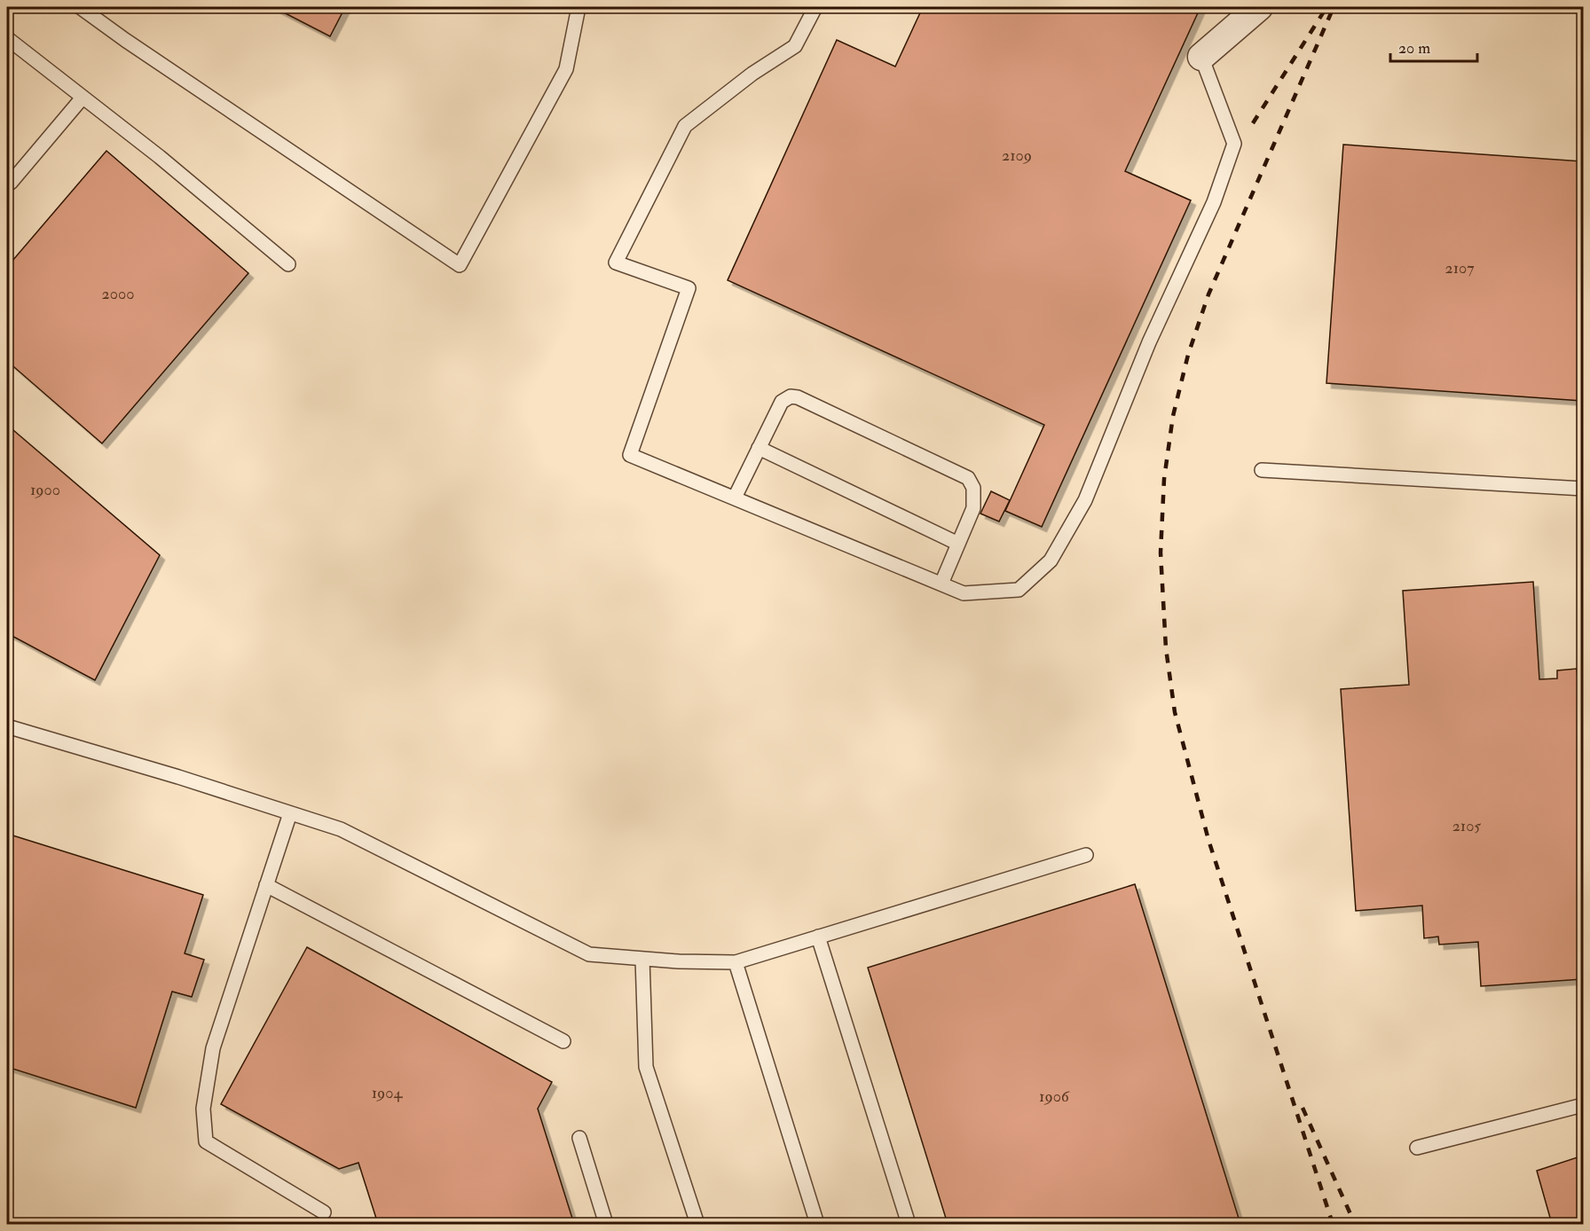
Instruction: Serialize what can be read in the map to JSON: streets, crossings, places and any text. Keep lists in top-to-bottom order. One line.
{"house_numbers":["2109","2107","2000","1900","2105","1904","1906"],"scale_bar":"20 m"}
